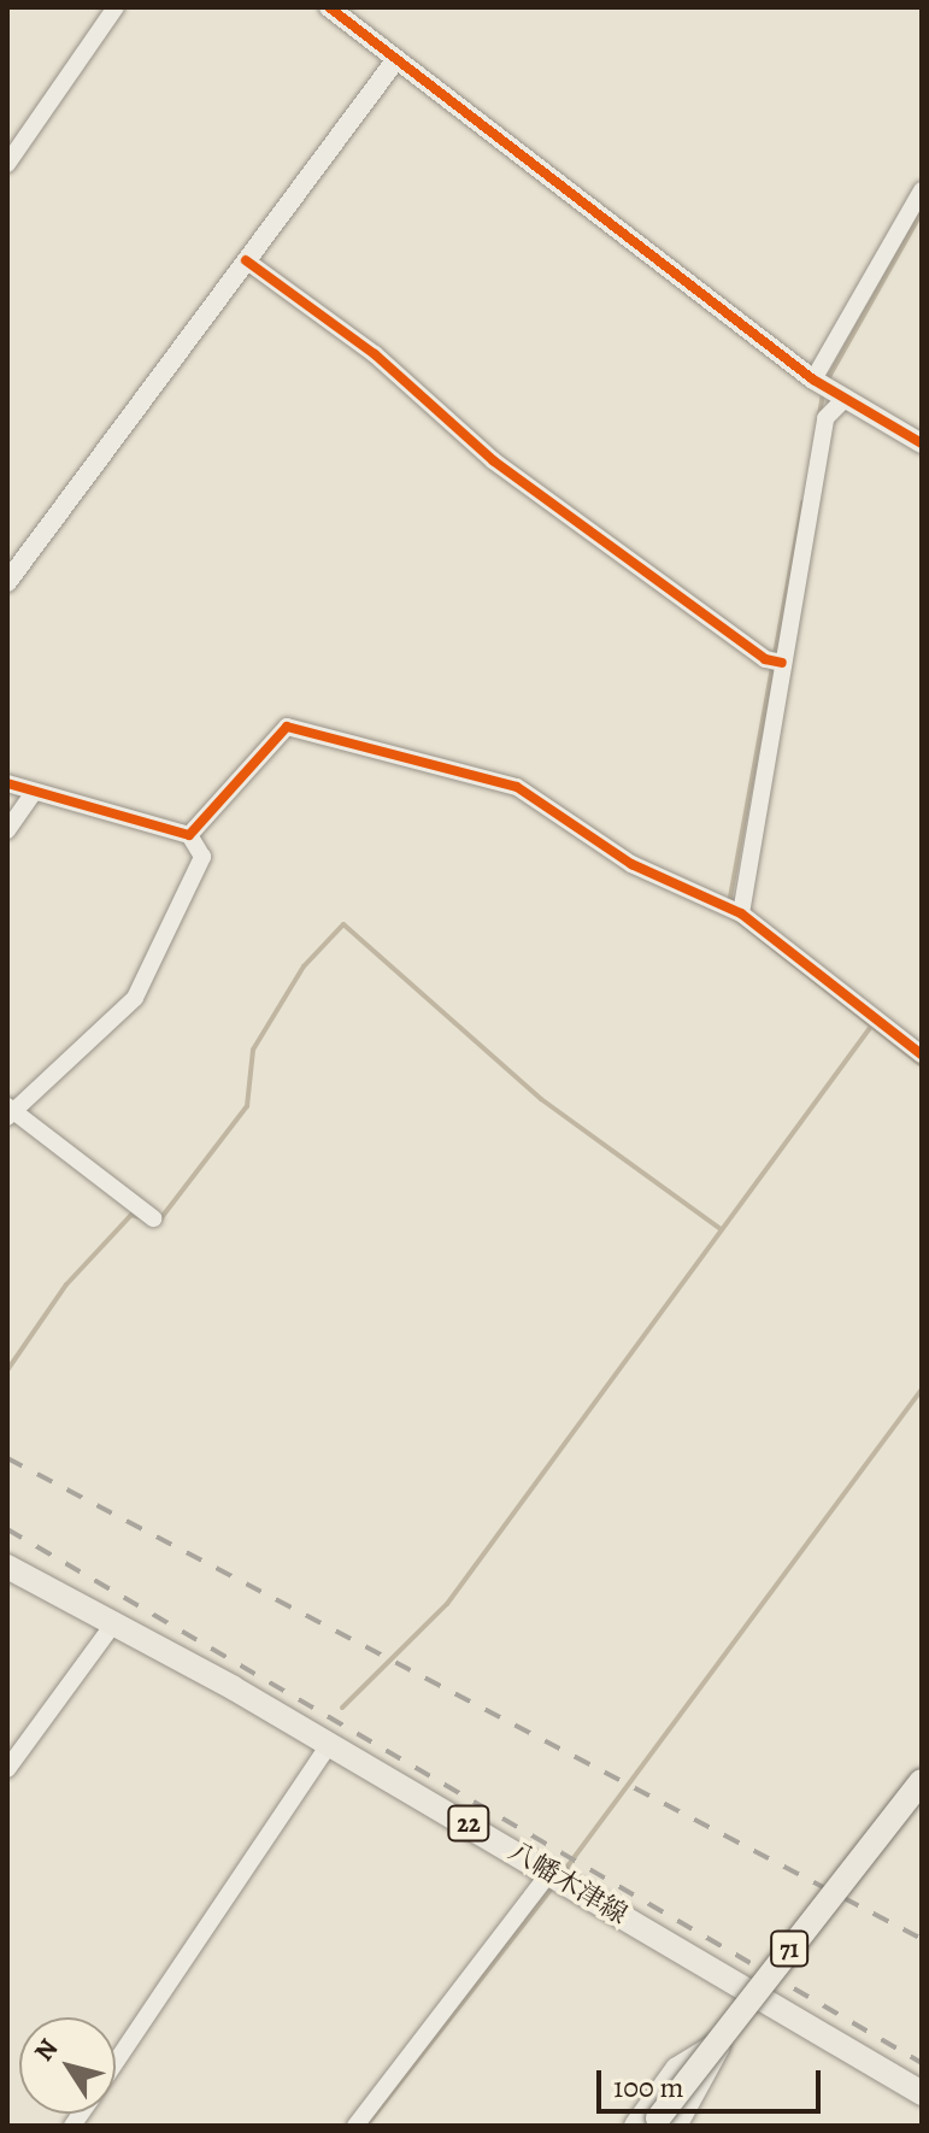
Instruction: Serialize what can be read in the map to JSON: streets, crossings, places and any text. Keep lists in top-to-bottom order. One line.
{"streets":{"main road":["22","八幡木津線","71"]},"crossings":[["八幡木津線","71"]],"scale_bar":"100 m","north":"top left"}
